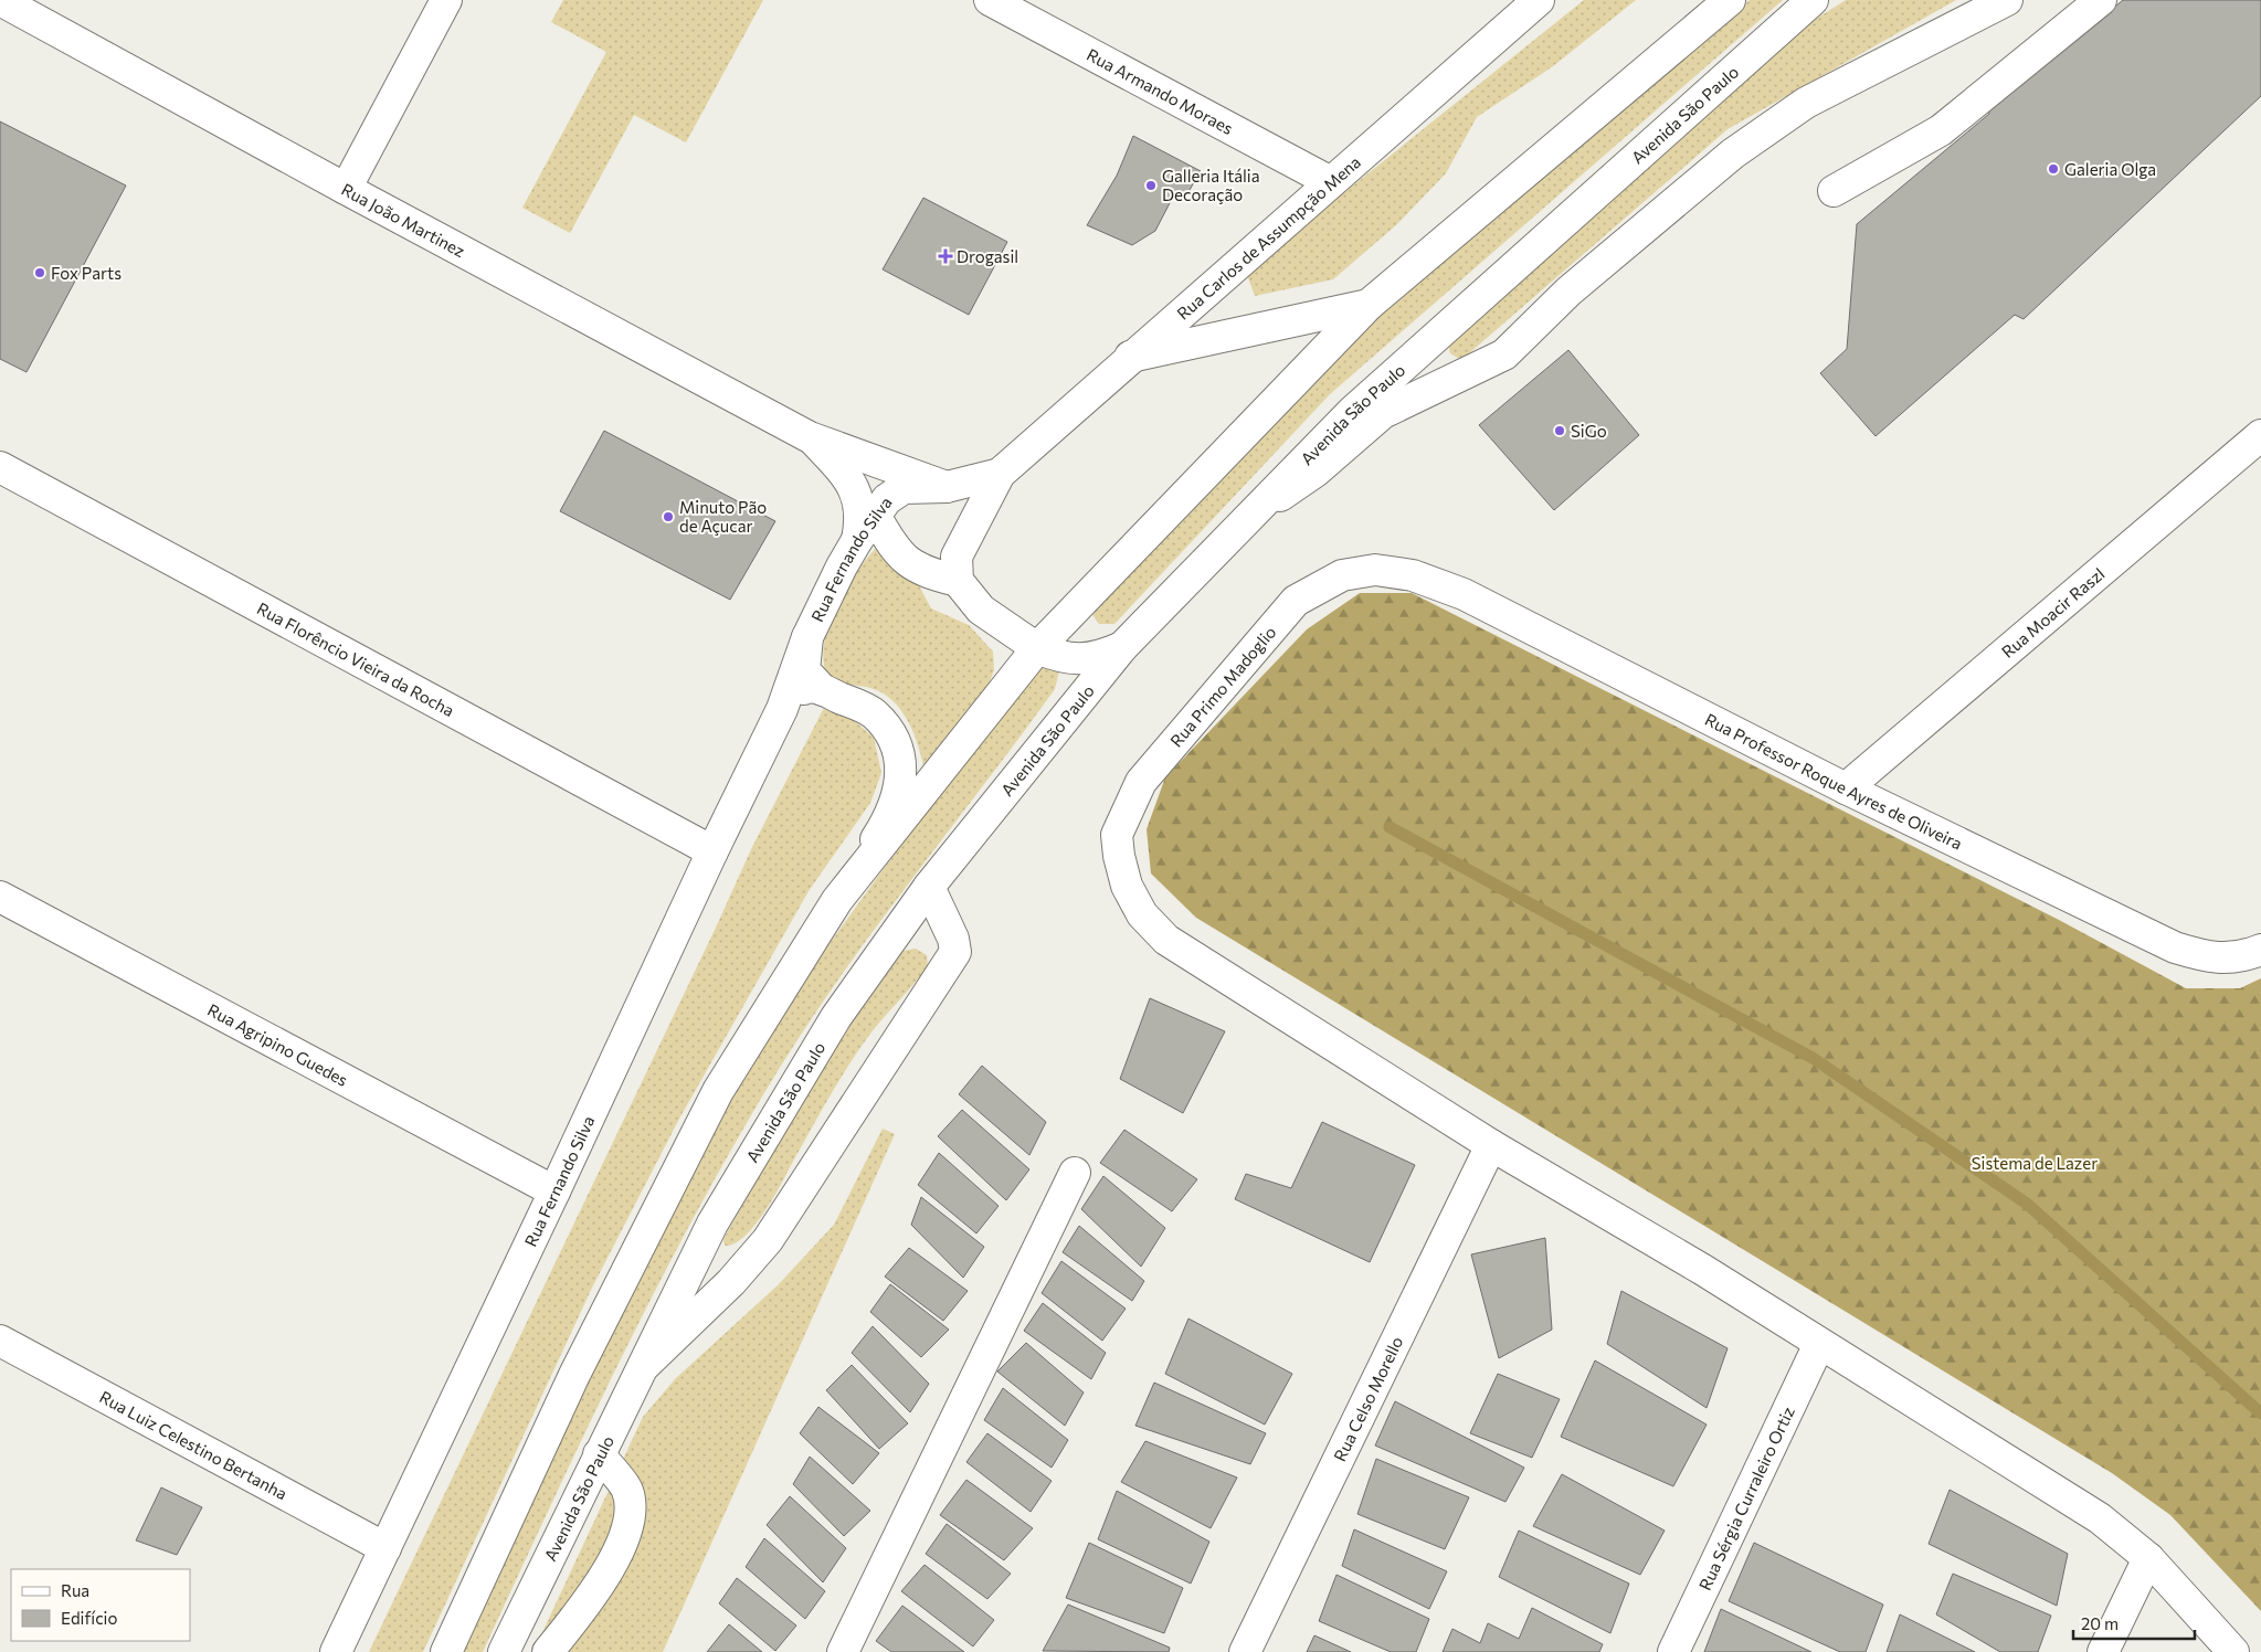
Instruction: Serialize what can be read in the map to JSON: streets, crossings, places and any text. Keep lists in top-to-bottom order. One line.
{"streets":{"street":["Rua Armando Moraes","Avenida São Paulo","Rua João Martinez","Rua Carlos de Assumpção Mena","Rua Fernando Silva","Rua Moacir Raszl","Rua Florêncio Vieira da Rocha","Rua Primo Madoglio","Rua Professor Roque Ayres de Oliveira","Rua Agripino Guedes","Rua Celso Morello","Rua Luiz Celestino Bertanha","Rua Sérgia Curraleiro Ortiz"]},"crossings":[["Rua Armando Moraes","Rua Carlos de Assumpção Mena"],["Rua João Martinez","Rua Fernando Silva"],["Rua Fernando Silva","Rua Florêncio Vieira da Rocha"],["Rua Fernando Silva","Rua Agripino Guedes"],["Rua Fernando Silva","Rua Luiz Celestino Bertanha"],["Rua Moacir Raszl","Rua Professor Roque Ayres de Oliveira"],["Rua Primo Madoglio","Rua Professor Roque Ayres de Oliveira"],["Rua Primo Madoglio","Rua Celso Morello"],["Rua Primo Madoglio","Rua Sérgia Curraleiro Ortiz"]],"parks":["Sistema de Lazer"],"places":{"other":["Galeria Olga","Galleria Itália Decoração","Fox Parts","SiGo","Minuto Pão de Açucar"],"health":["Drogasil"]},"legend":["Rua","Edifício"],"scale_bar":"20 m"}
